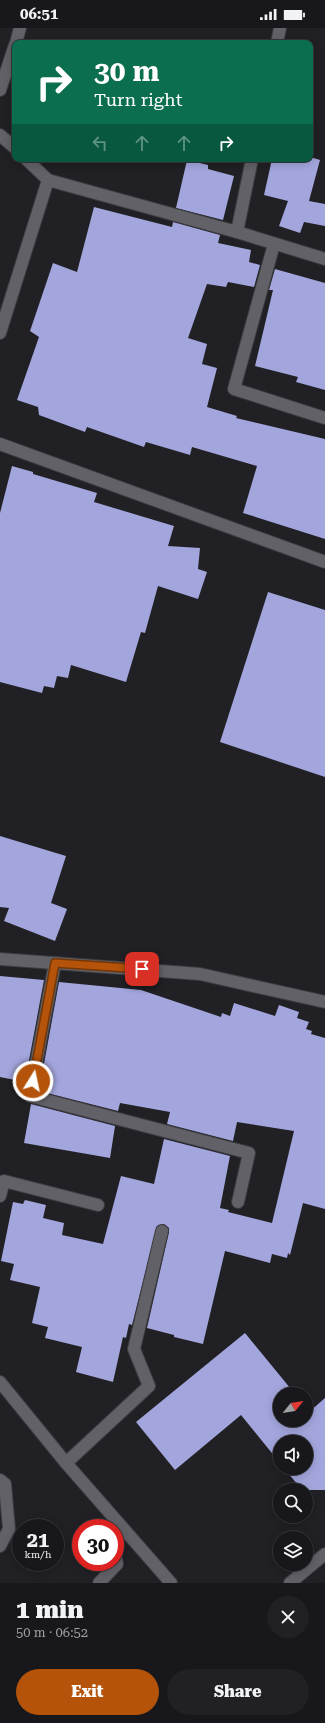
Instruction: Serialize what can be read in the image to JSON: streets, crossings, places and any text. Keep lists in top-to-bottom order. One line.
{"north":"top right","page":{"status":"06:51","turn":["30 m","Turn right"],"speed":"21 km/h","limit":"30","heading":["1 min","50 m · 06:52"],"buttons":["Exit","Share"]}}
